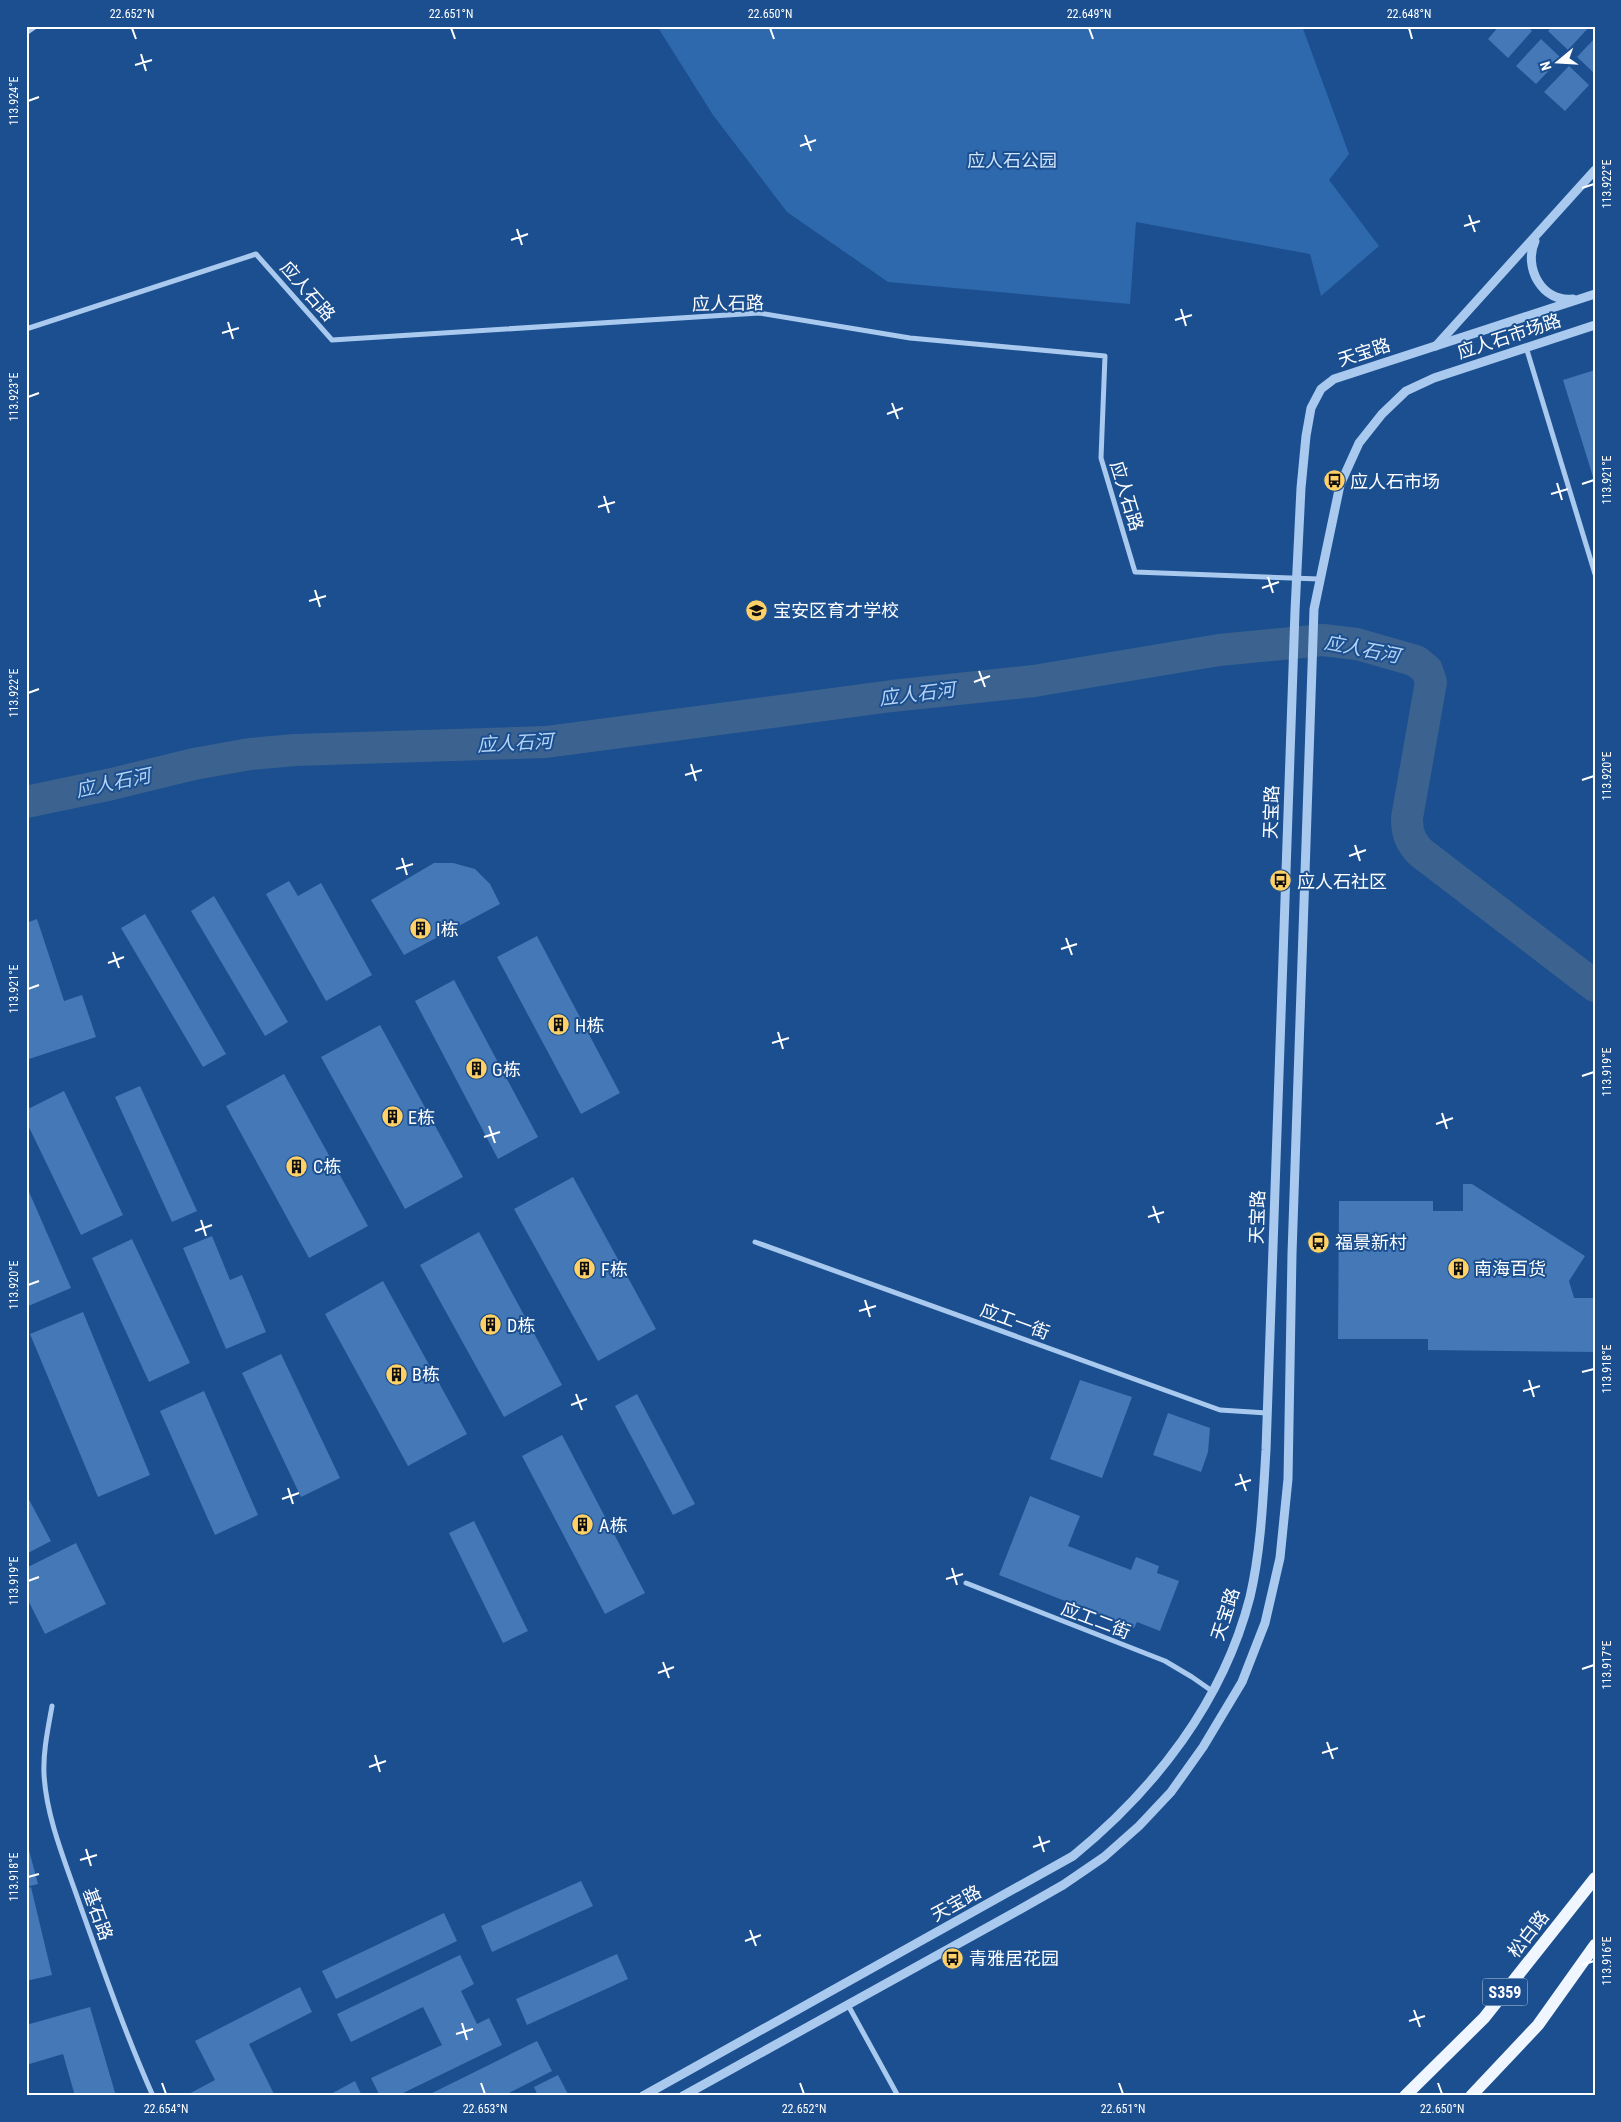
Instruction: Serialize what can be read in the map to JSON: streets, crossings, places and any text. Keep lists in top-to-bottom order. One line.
{"streets":{"main road":["松白路","S359"],"street":["应人石路","应人石市场路","天宝路","应工一街","应工二街","基石路"]},"crossings":[["应人石路","天宝路"],["应人石市场路","天宝路"],["天宝路","应工一街"],["天宝路","应工二街"]],"water":["应人石河"],"parks":["应人石公园"],"places":{"bus stop":["应人石市场","应人石社区","福景新村","青雅居花园"],"school or university":["宝安区育才学校"],"building":["I栋","H栋","G栋","E栋","C栋","南海百货","F栋","D栋","B栋","A栋"]},"north":"left","coordinates":["22.652°N","22.651°N","22.650°N","22.649°N","22.648°N","113.924°E","113.922°E","113.923°E","113.921°E","113.920°E","113.919°E","113.918°E","113.917°E","113.916°E","22.654°N","22.653°N"]}
